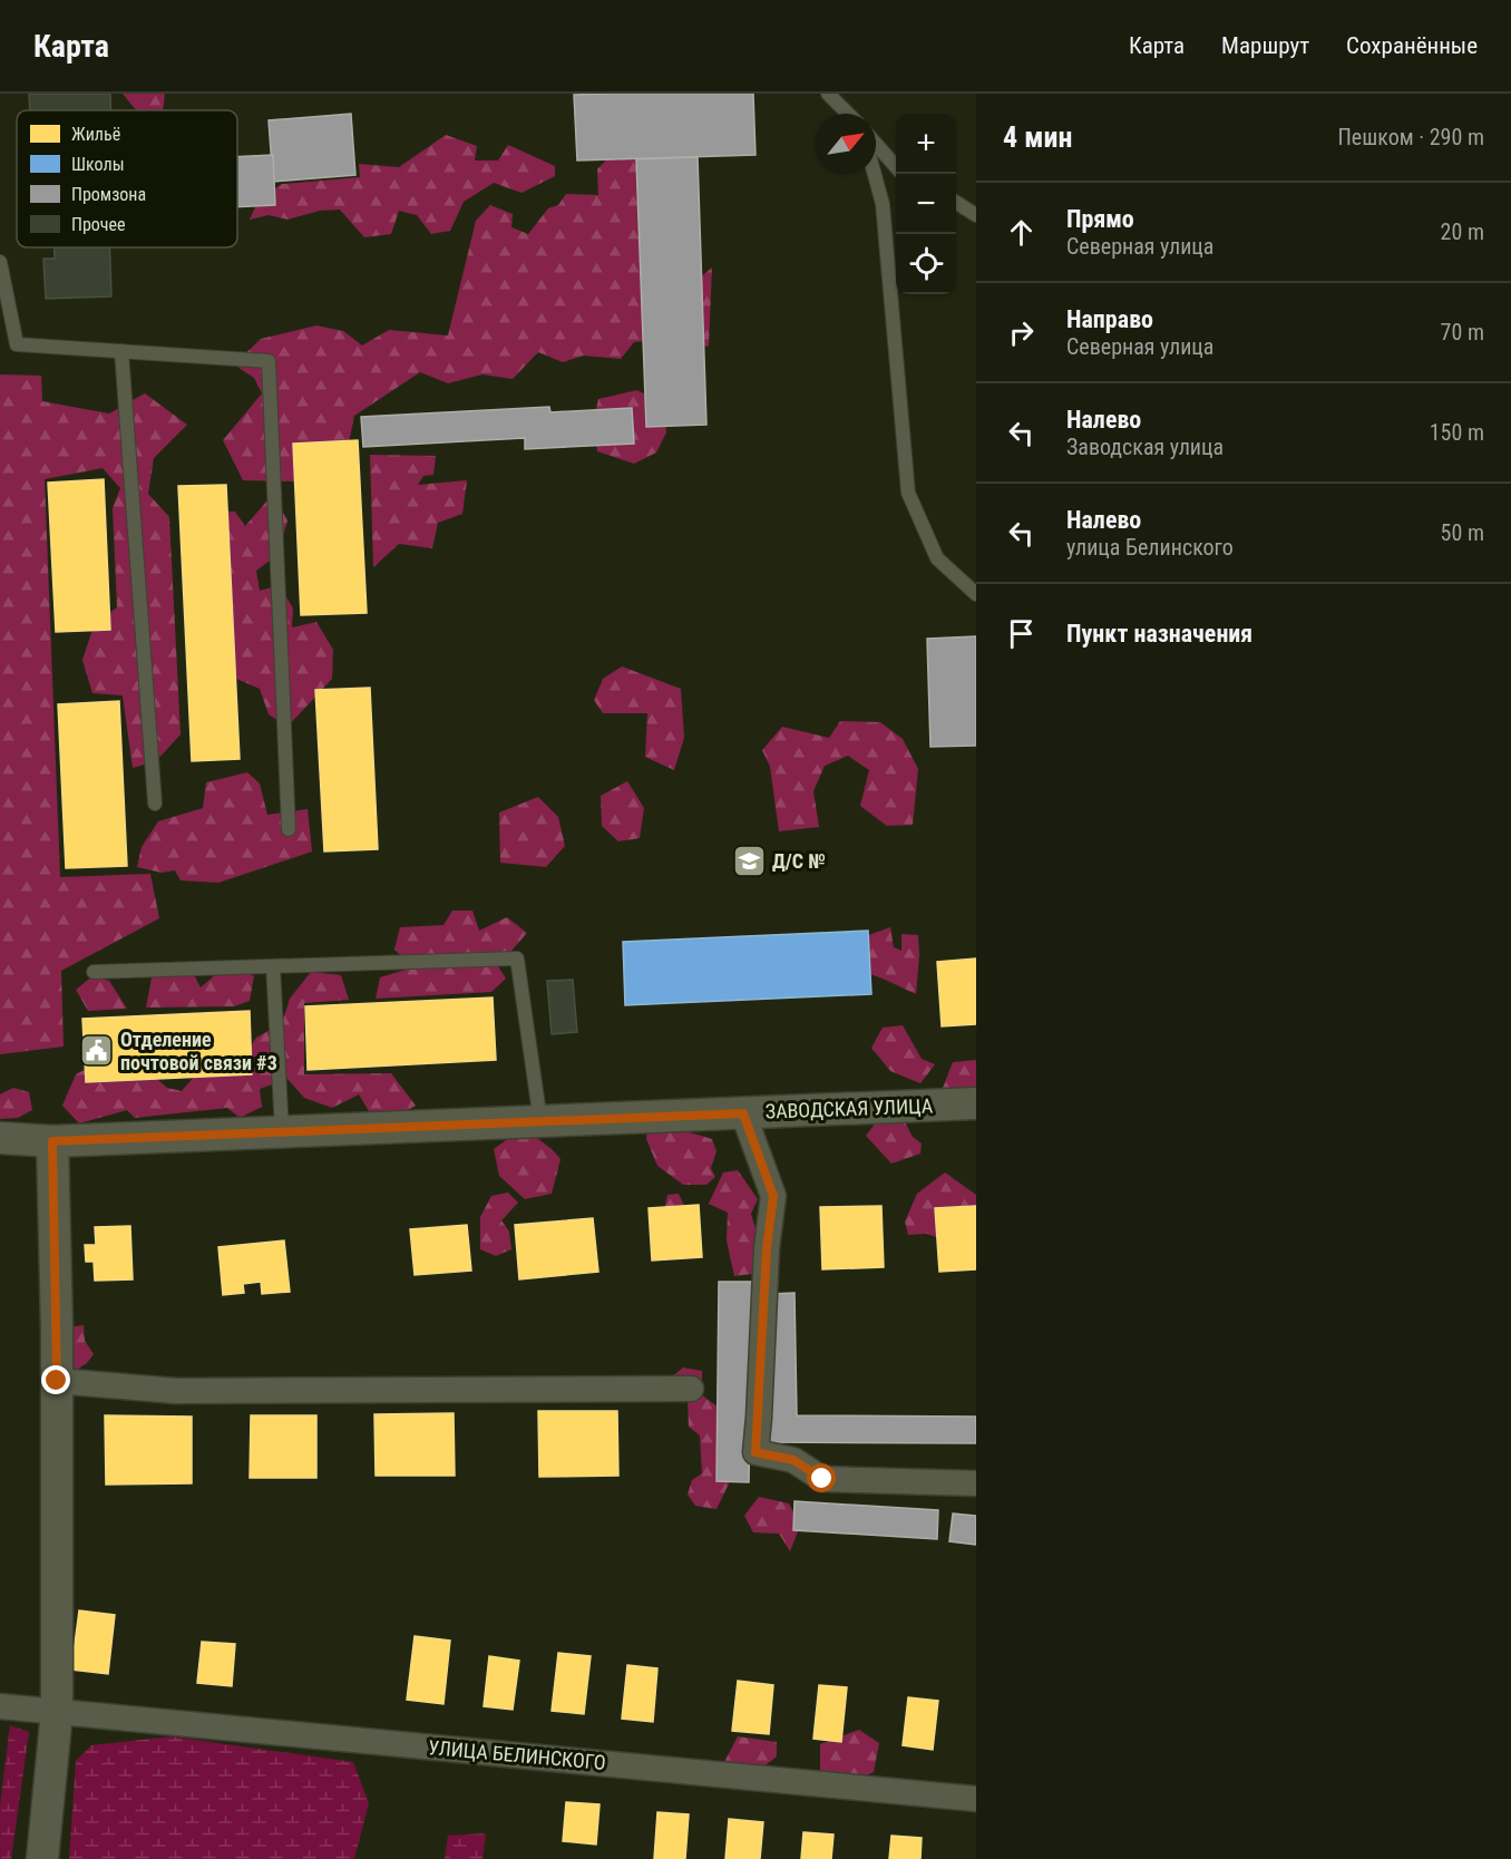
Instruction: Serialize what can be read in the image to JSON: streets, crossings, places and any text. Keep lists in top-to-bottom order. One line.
{"streets":{"street":["ЗАВОДСКАЯ УЛИЦА","УЛИЦА БЕЛИНСКОГО"]},"places":{"school or university":["Д/С №"],"public building":["Отделение почтовой связи #3"]},"legend":["Жильё","Школы","Промзона","Прочее"],"north":"top right","page":{"header":"Карта","nav":["Карта","Маршрут","Сохранённые"],"heading":["4 мин","Пешком · 290 m"],"map_buttons":["+","−"],"list":[["Прямо","Северная улица","20 m"],["Направо","Северная улица","70 m"],["Налево","Заводская улица","150 m"],["Налево","улица Белинского","50 m"],"Пункт назначения"]}}
